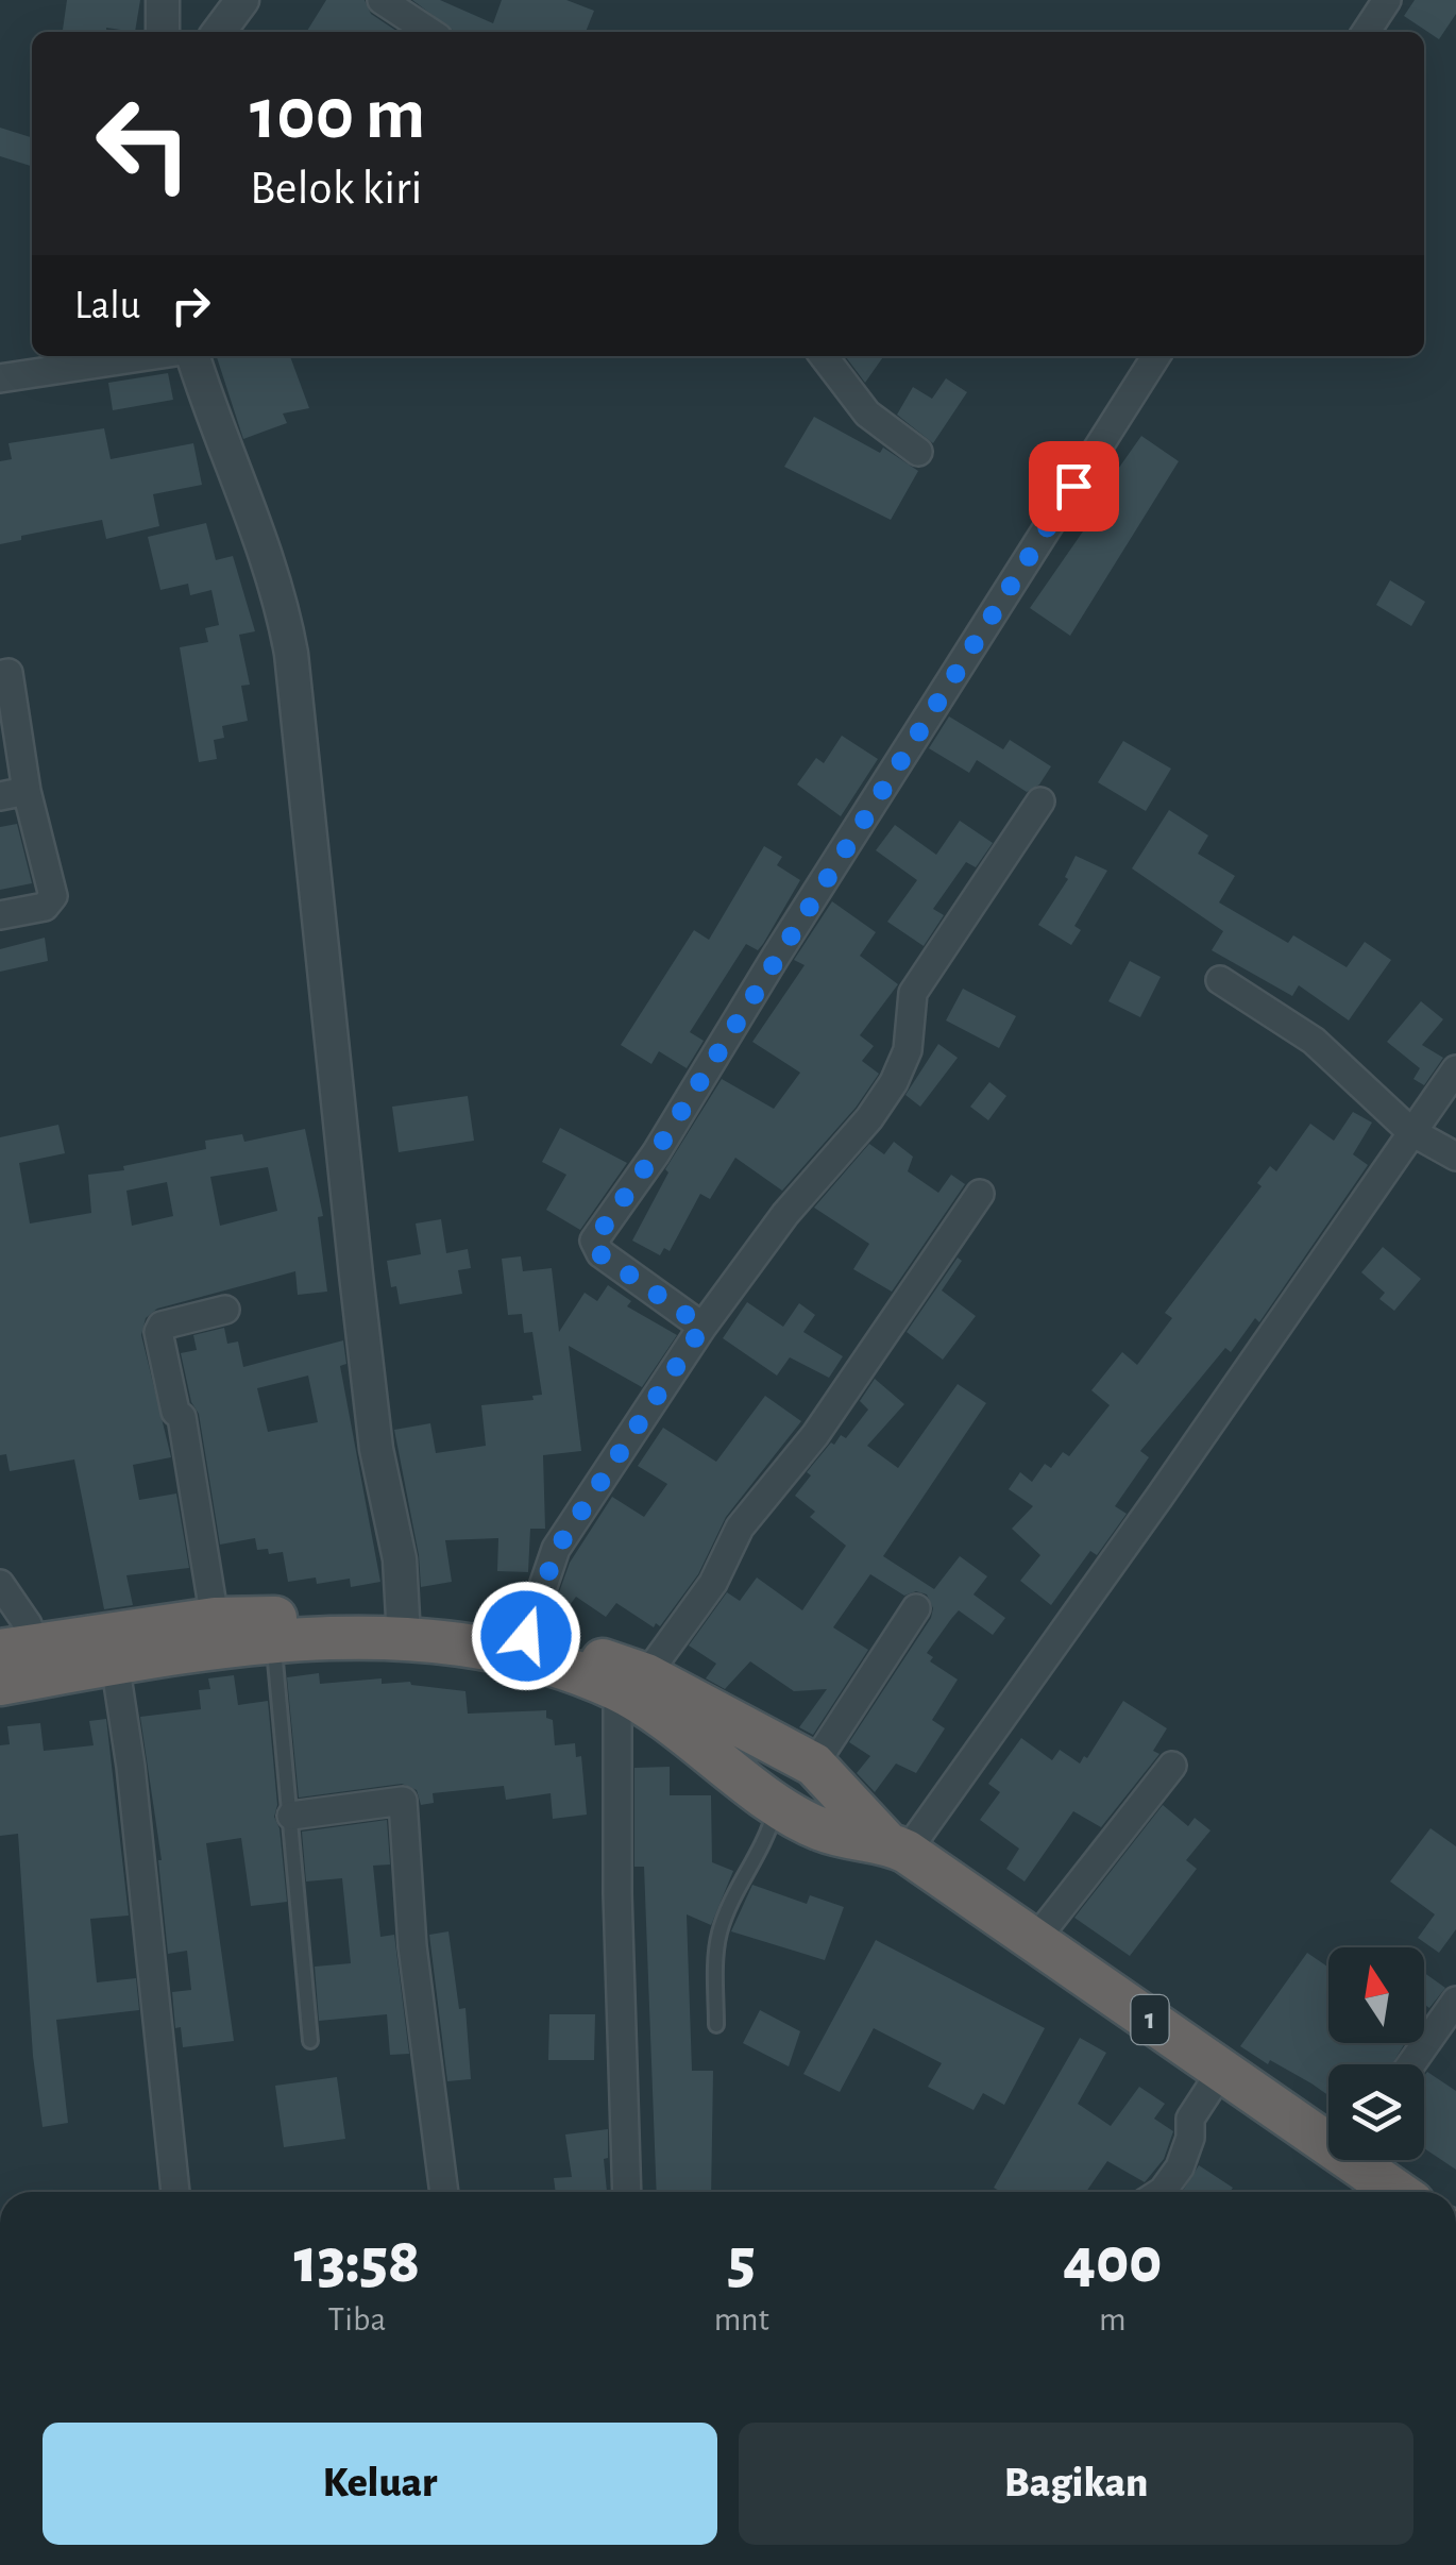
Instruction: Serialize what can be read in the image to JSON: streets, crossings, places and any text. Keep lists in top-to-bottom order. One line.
{"streets":{"highway":["1"]},"north":"top","page":{"turn":["100 m","Belok kiri"],"then":"Lalu","eta":["13:58","Tiba","5","mnt","400","m"],"buttons":["Keluar","Bagikan"]}}
